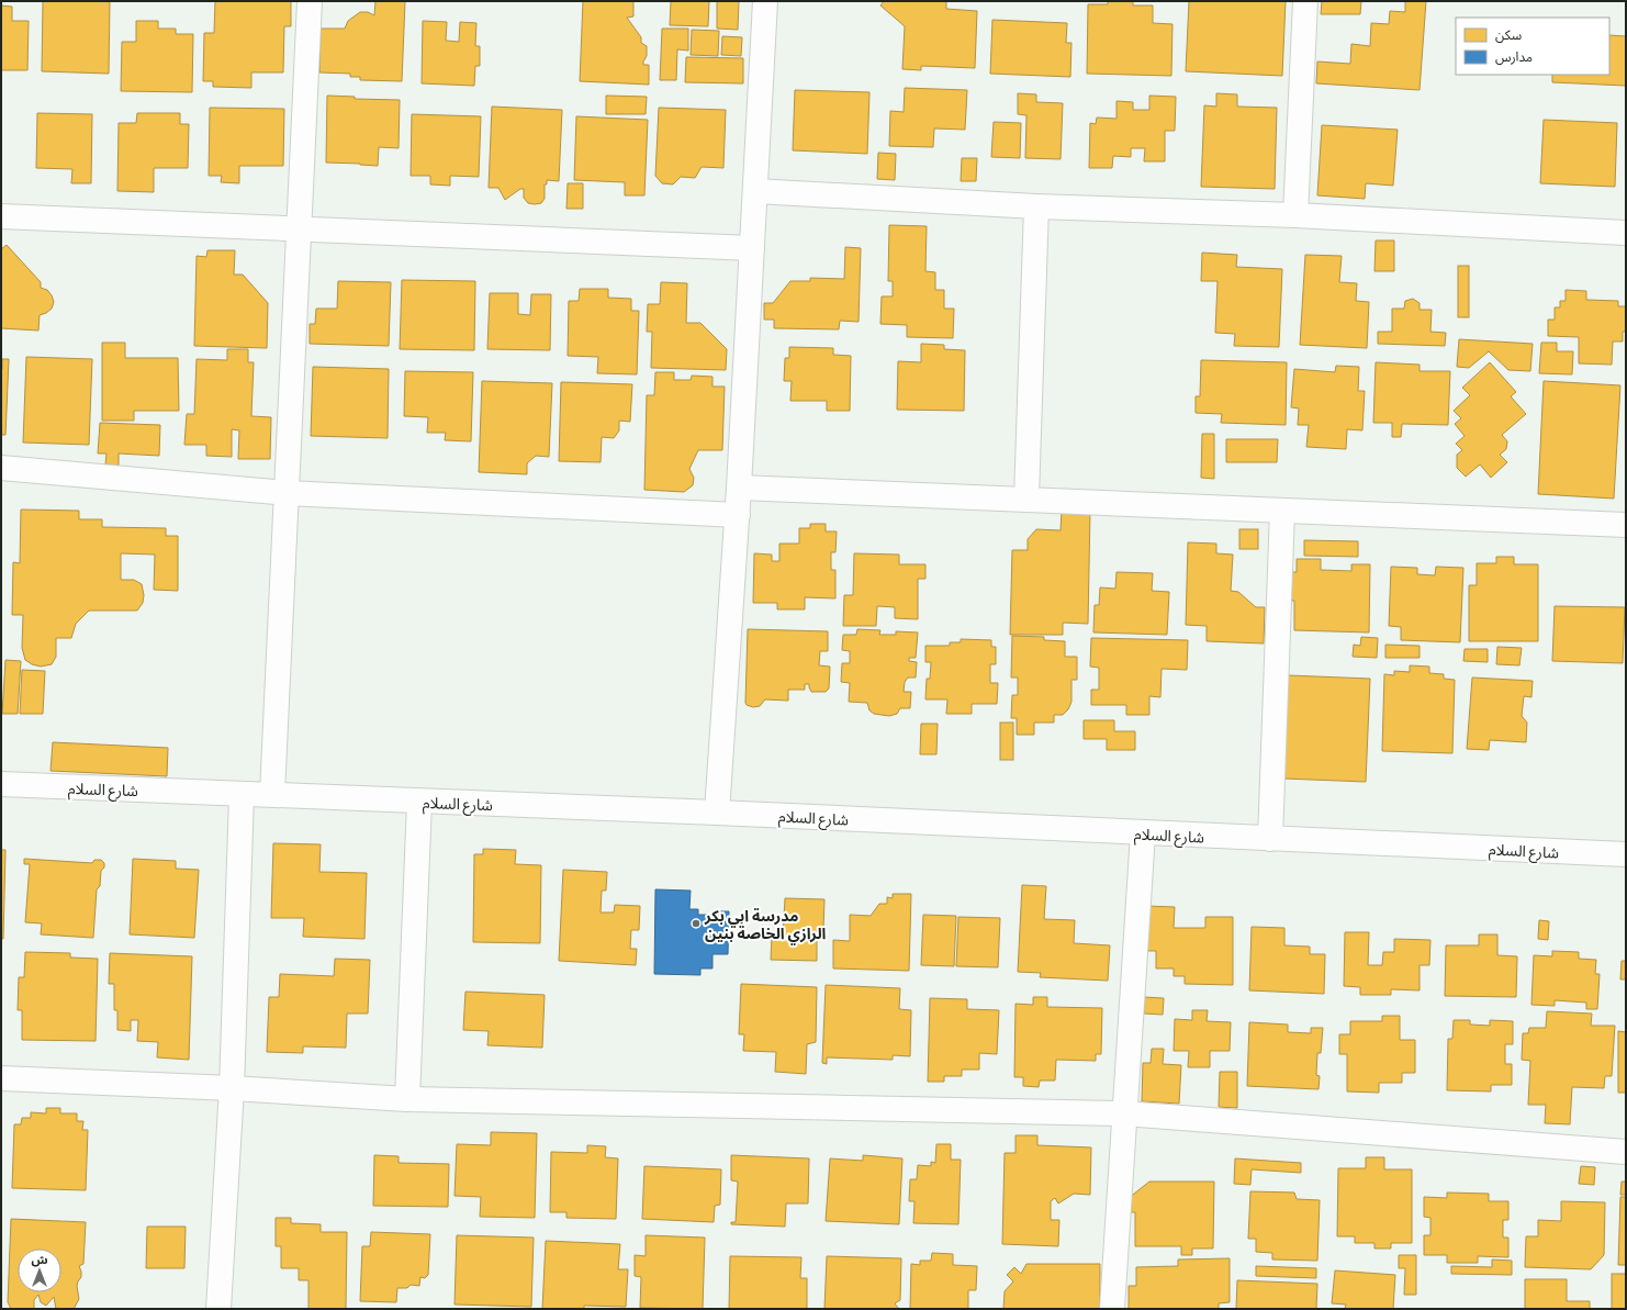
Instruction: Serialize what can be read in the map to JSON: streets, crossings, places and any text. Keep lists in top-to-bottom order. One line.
{"streets":{"street":["شارع السلام"]},"places":["مدرسة ابي بكر الرازي الخاصة بنين"],"legend":["سكن","مدارس"],"north":"top"}
